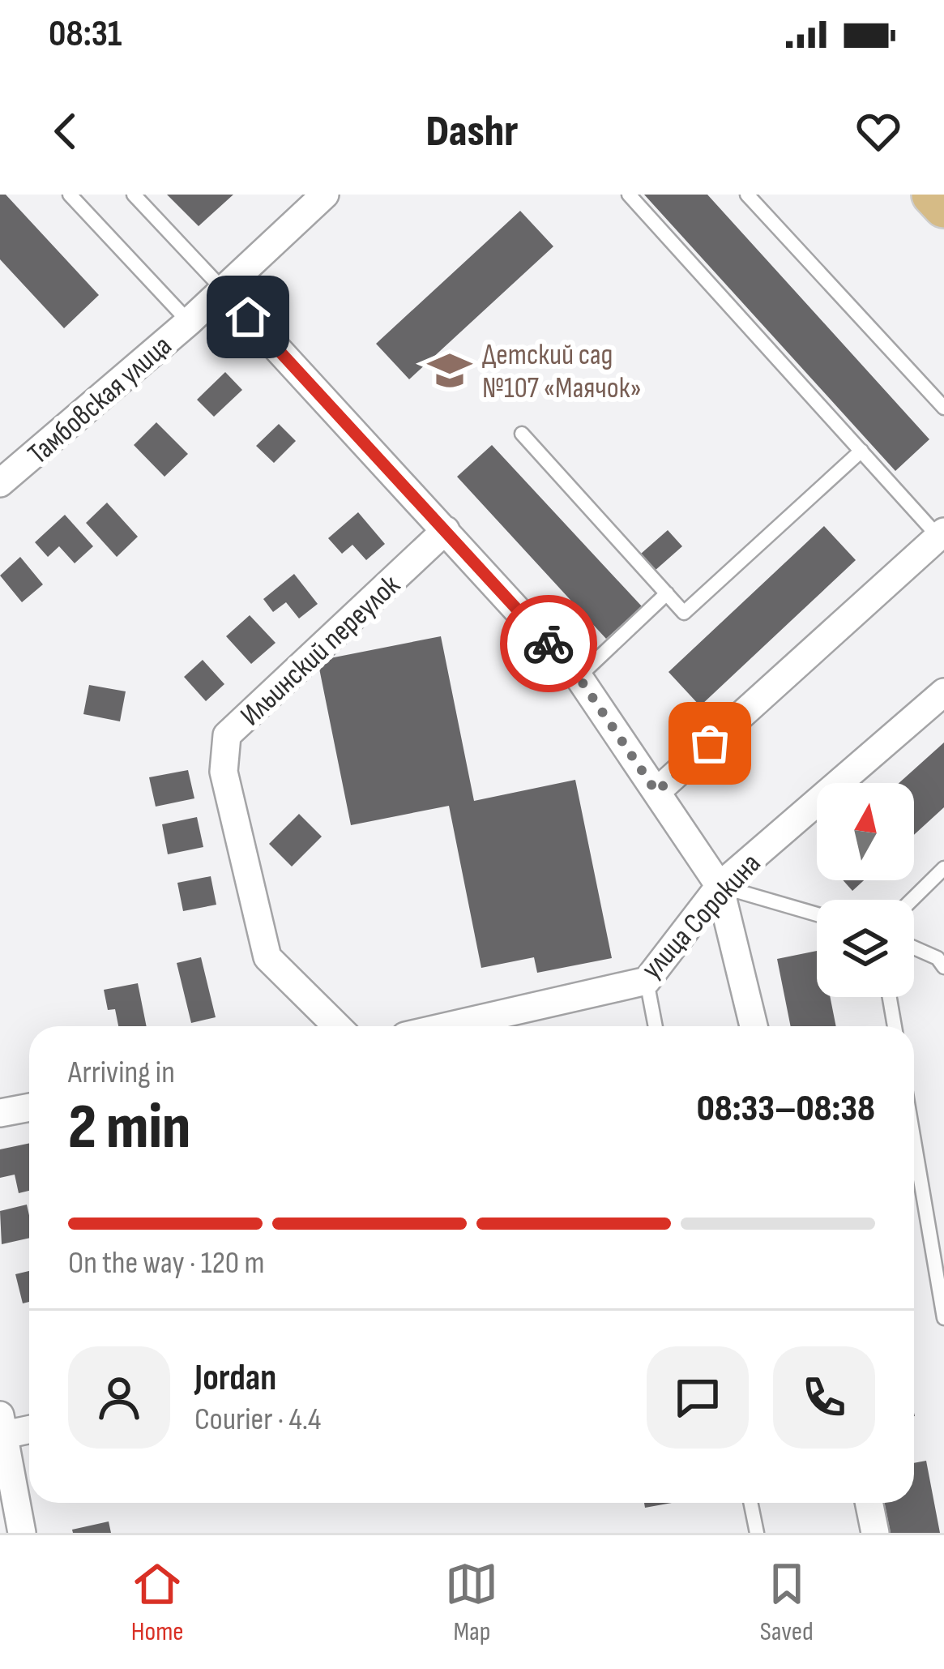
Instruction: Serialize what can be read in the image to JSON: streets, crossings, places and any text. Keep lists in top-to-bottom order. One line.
{"streets":{"street":["Тамбовская улица","Ильинский переулок","улица Сорокина"]},"places":{"school or university":["Детский сад №107 «Маячок»"]},"north":"top","page":{"status":"08:31","header":"Dashr","heading":["2 min","Arriving in","08:33–08:38"],"panel":["Jordan","Courier · 4.4"],"bar":"On the way · 120 m","tabs":["Home","Map","Saved"]}}
